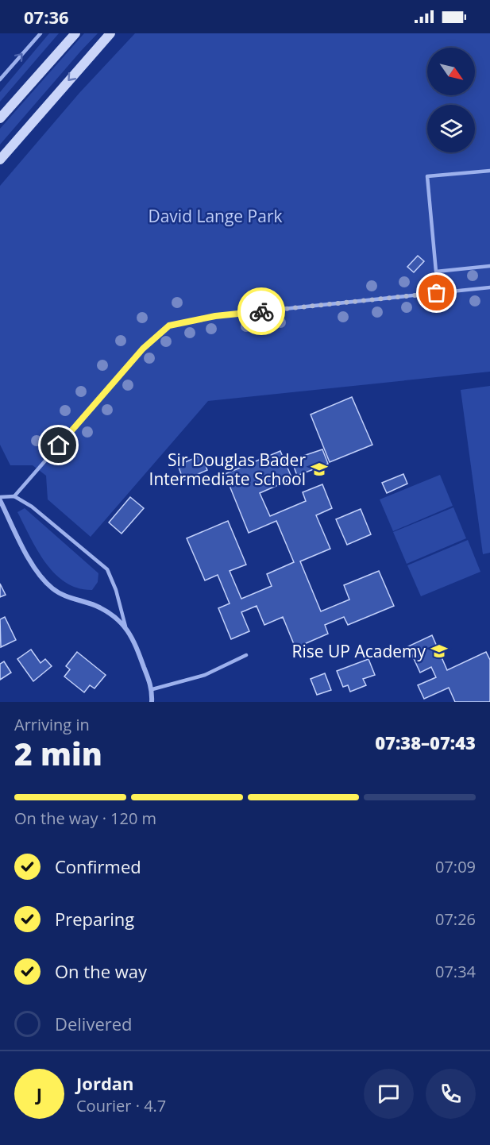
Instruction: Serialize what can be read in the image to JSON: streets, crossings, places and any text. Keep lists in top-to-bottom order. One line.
{"parks":["David Lange Park"],"places":{"school or university":["Sir Douglas Bader Intermediate School","Rise UP Academy"]},"north":"bottom right","page":{"status":"07:36","heading":["2 min","Arriving in","07:38–07:43"],"panel":["Jordan","Courier · 4.7"],"bar":"On the way · 120 m","list":[["Confirmed","07:09"],["Preparing","07:26"],["On the way","07:34"],"Delivered"],"round":"J"}}
